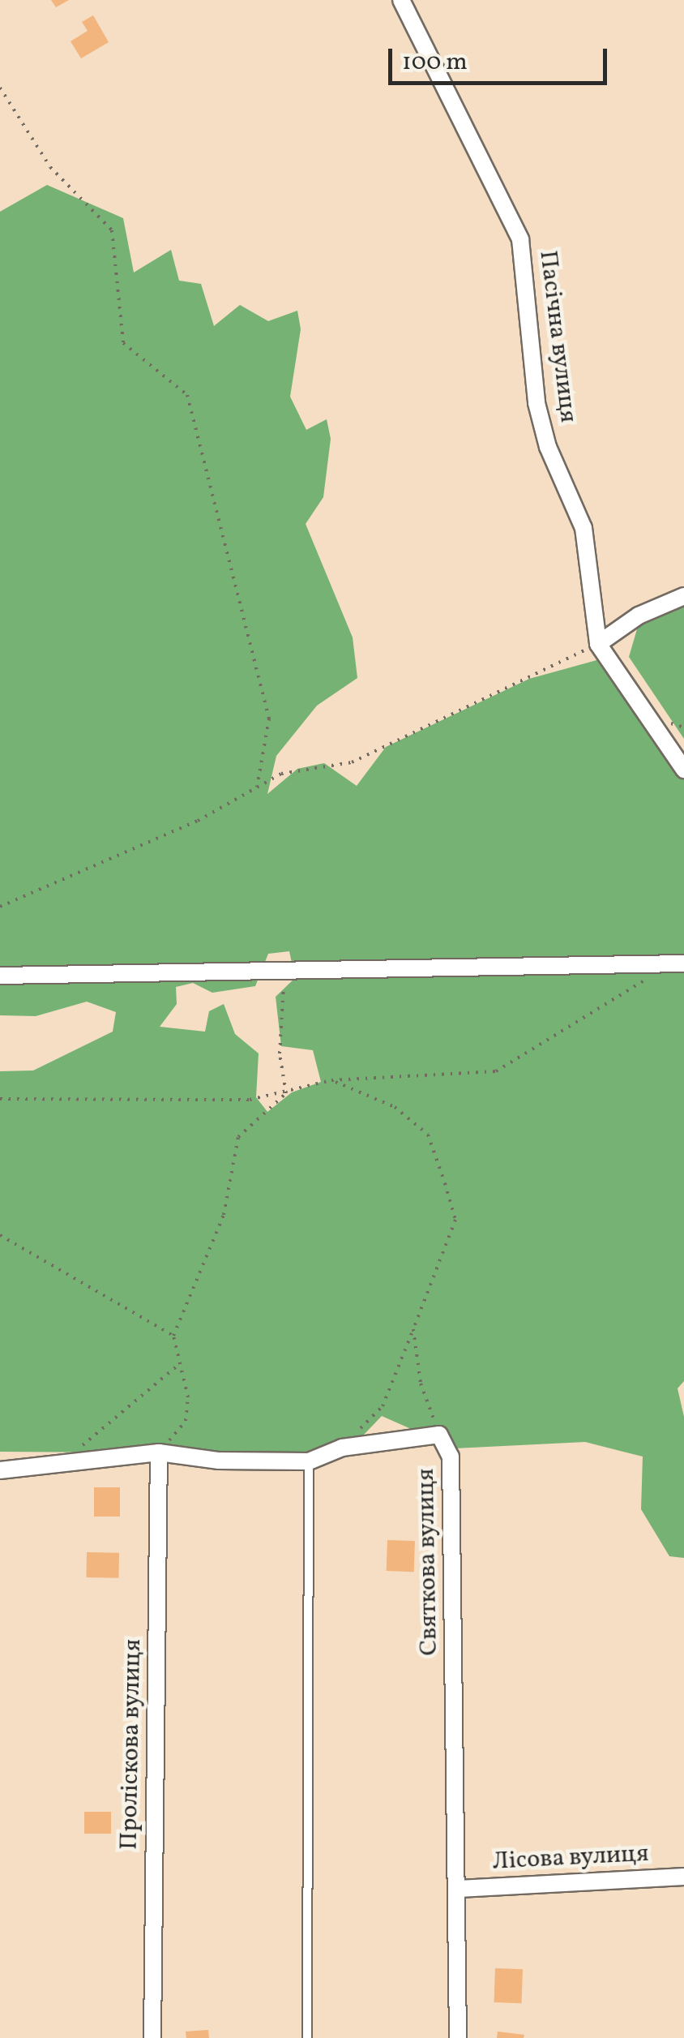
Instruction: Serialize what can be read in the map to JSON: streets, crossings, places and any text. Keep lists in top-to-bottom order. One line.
{"streets":{"street":["Пасічна вулиця","Святкова вулиця","Проліскова вулиця","Лісова вулиця"]},"crossings":[["Святкова вулиця","Проліскова вулиця"],["Святкова вулиця","Лісова вулиця"]],"scale_bar":"100 m"}
